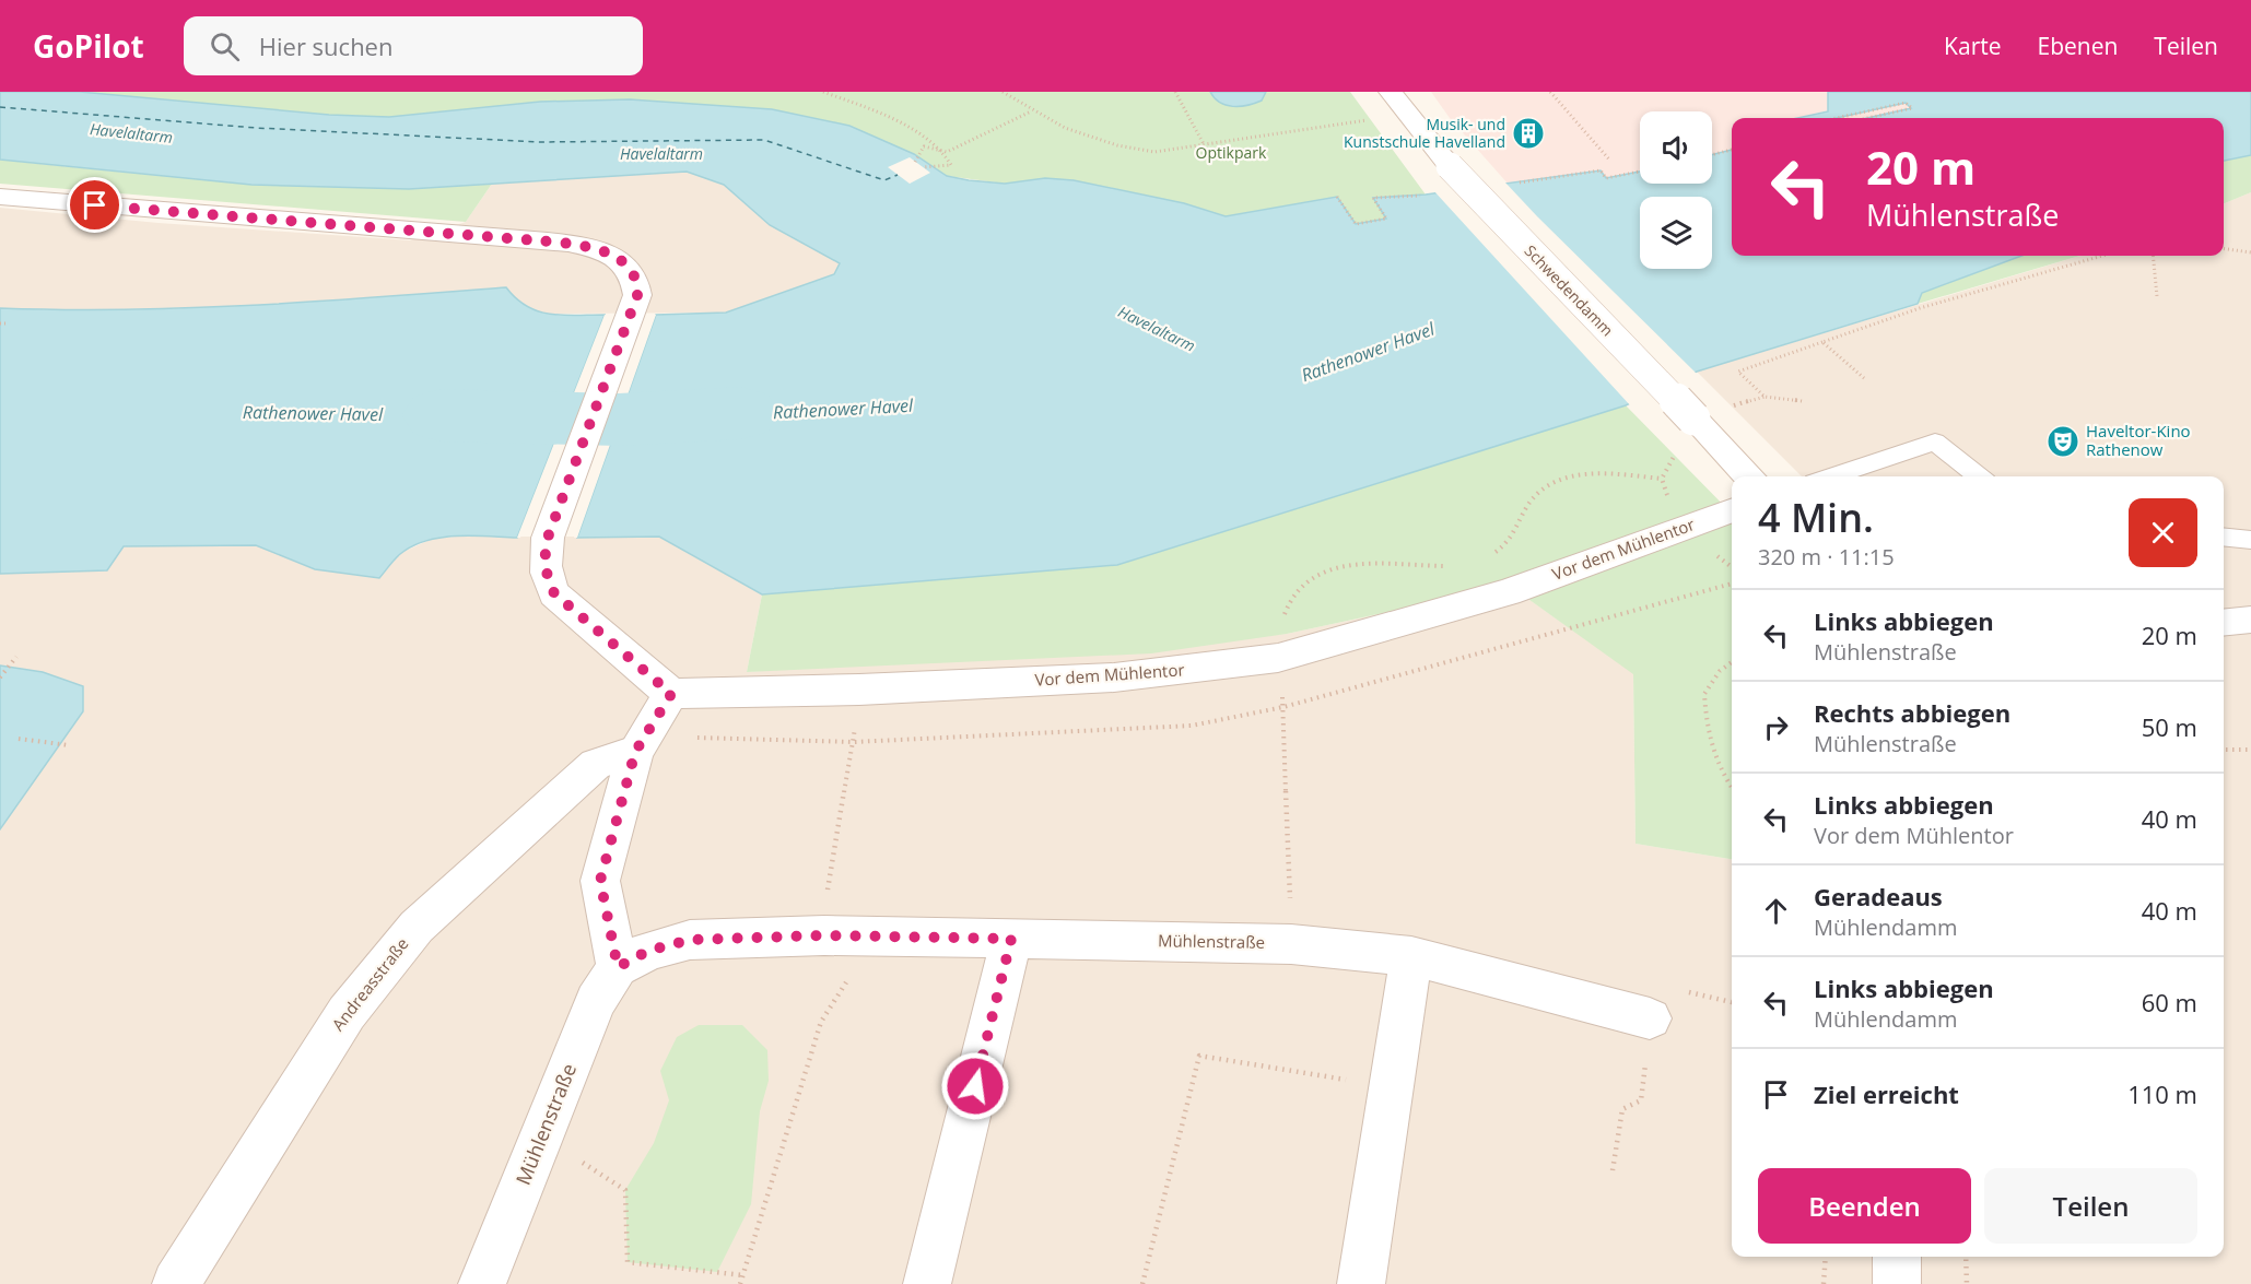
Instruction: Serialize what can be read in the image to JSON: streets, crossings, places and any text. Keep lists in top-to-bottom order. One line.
{"streets":{"street":["Schwedendamm","Vor dem Mühlentor","Mühlenstraße","Andreasstraße"]},"water":["Havelaltarm","Rathenower Havel"],"parks":["Optikpark"],"places":{"building":["Musik- und Kunstschule Havelland"],"theatre":["Haveltor-Kino Rathenow"]},"page":{"header":"GoPilot","search":"Hier suchen","nav":["Karte","Ebenen","Teilen"],"turn":["20 m","Mühlenstraße"],"heading":["4 Min.","320 m · 11:15"],"list":[{"name":"Links abbiegen","note":"Mühlenstraße","value":"20 m"},{"name":"Rechts abbiegen","note":"Mühlenstraße","value":"50 m"},{"name":"Links abbiegen","note":"Vor dem Mühlentor","value":"40 m"},{"name":"Geradeaus","note":"Mühlendamm","value":"40 m"},{"name":"Links abbiegen","note":"Mühlendamm","value":"60 m"},{"name":"Ziel erreicht","value":"110 m"}],"buttons":["Beenden","Teilen"]}}
